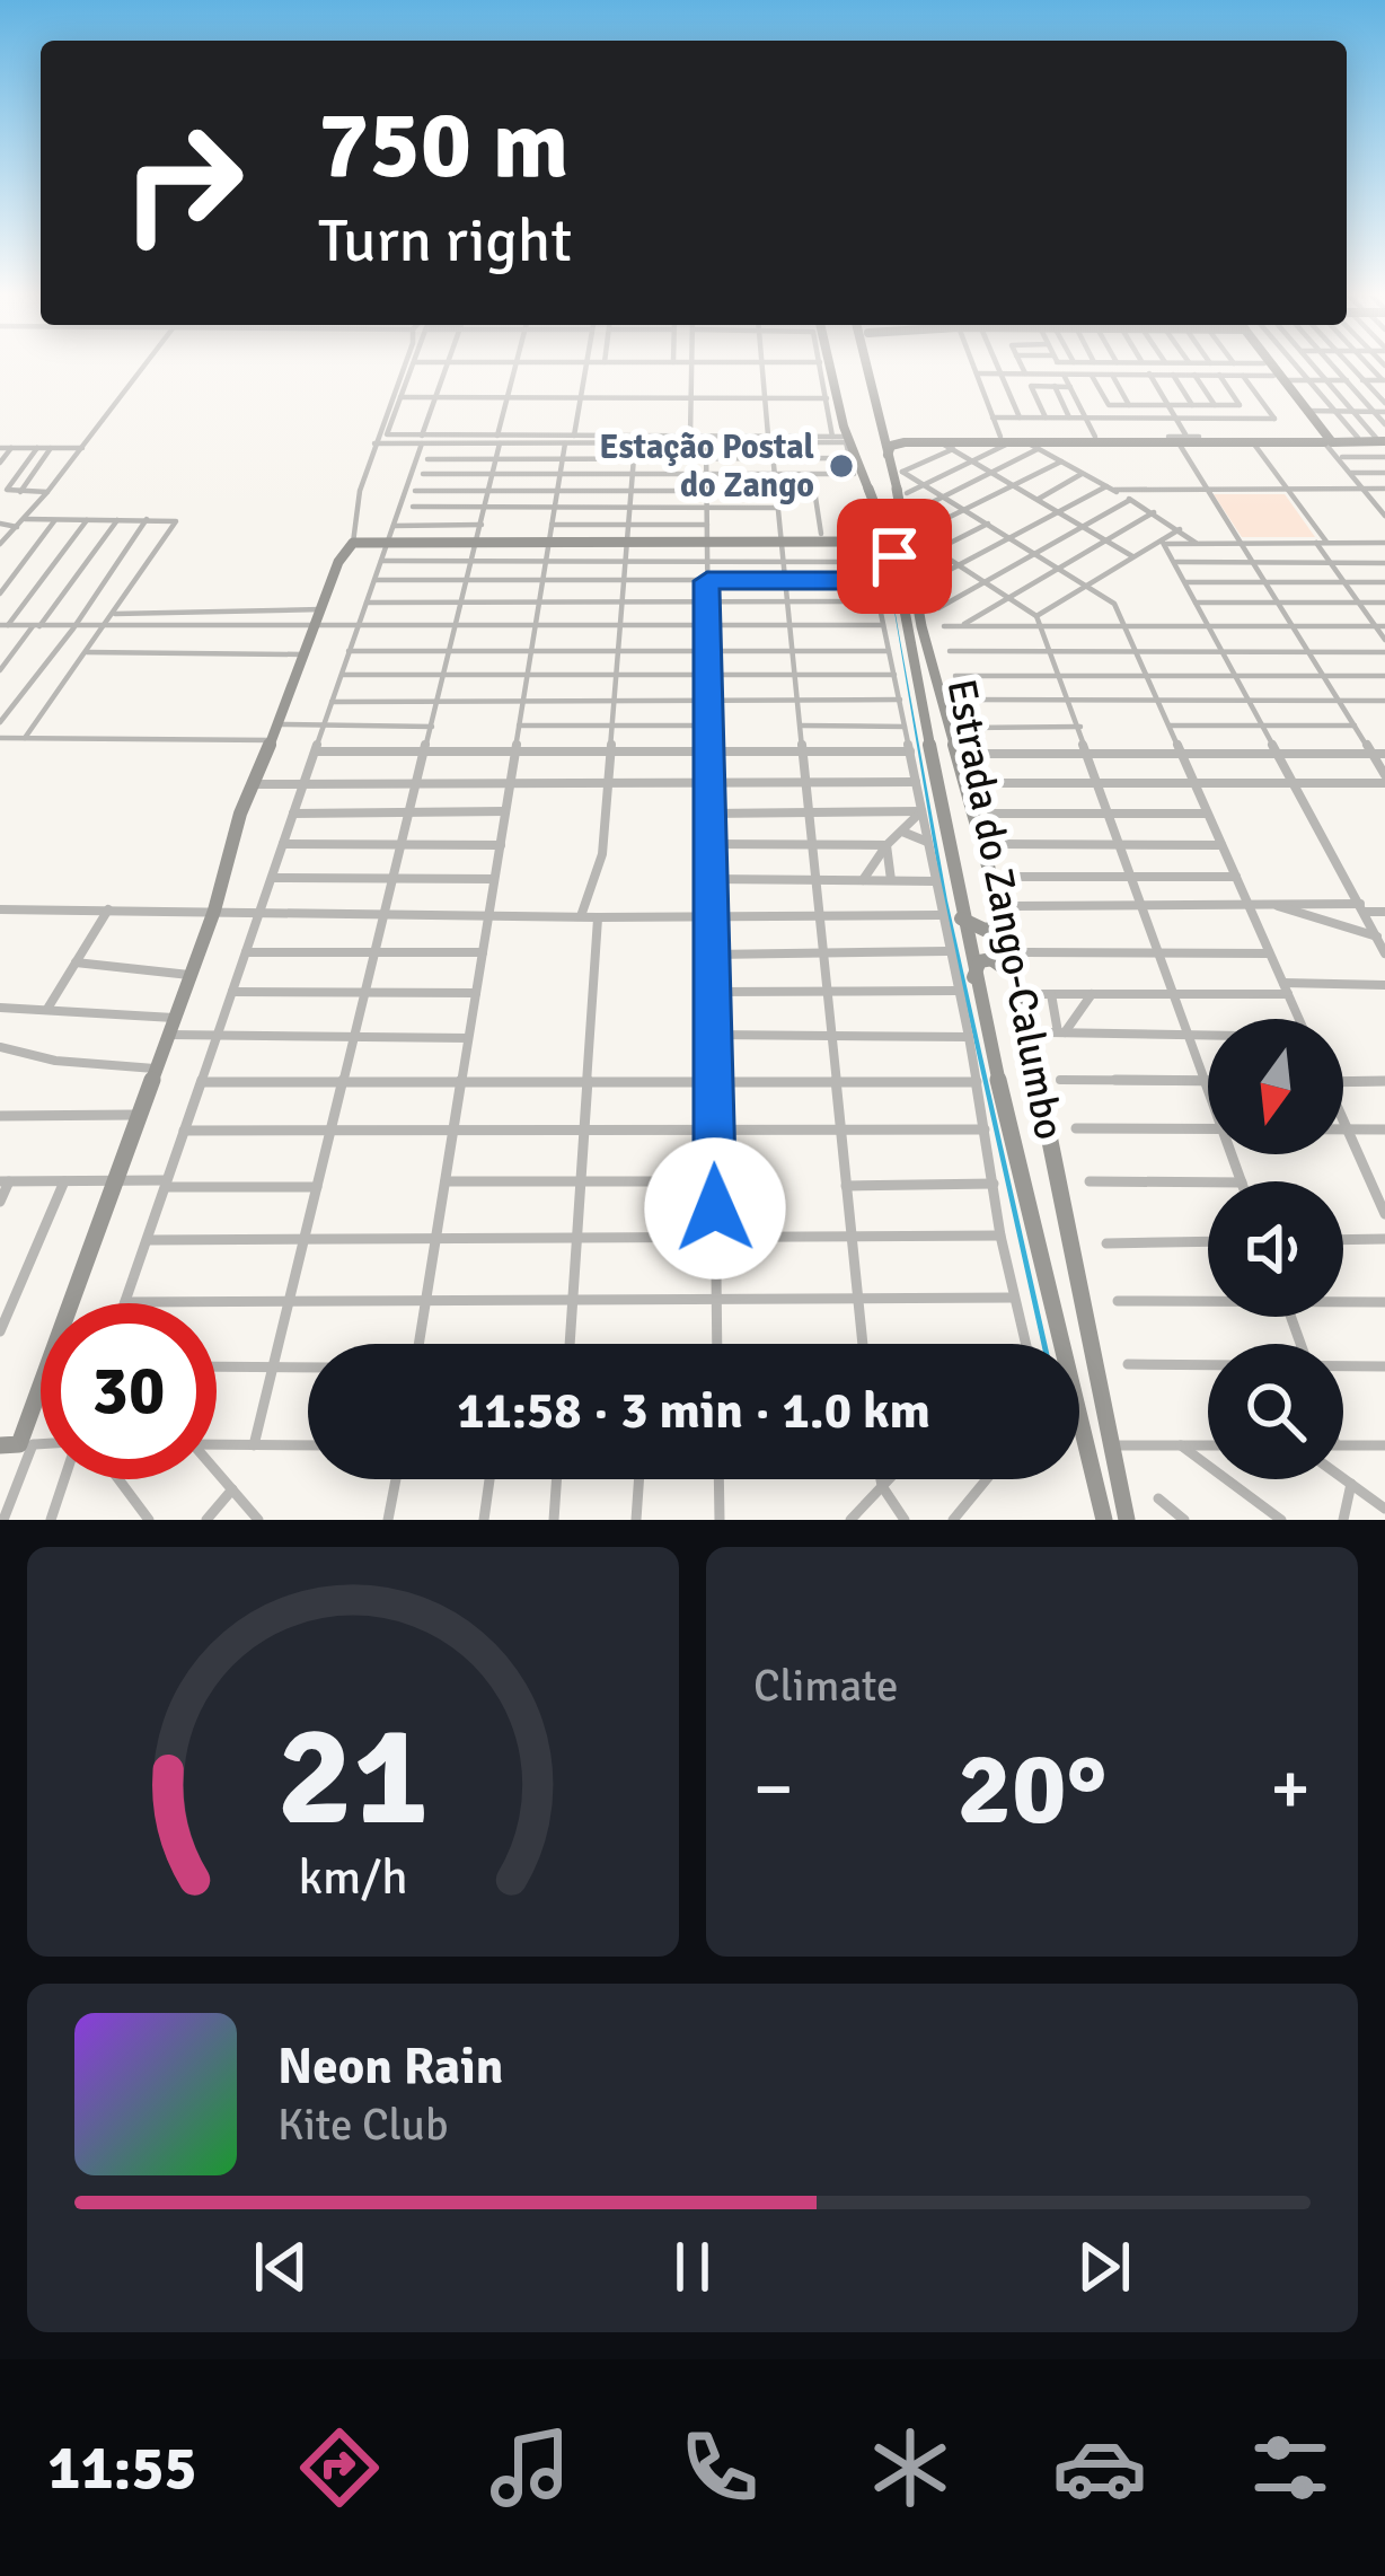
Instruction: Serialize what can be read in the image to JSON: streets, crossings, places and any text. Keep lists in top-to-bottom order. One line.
{"streets":{"street":["Estrada do Zango-Calumbo"]},"places":["Estação Postal do Zango"],"north":"bottom","page":{"turn":["750 m","Turn right"],"limit":"30","trip":"11:58 · 3 min · 1.0 km","tile":"Climate","heat":["−","20°","+"],"song":["Neon Rain","Kite Club"],"tabs":"11:55","gauge":["21","km/h"]}}
